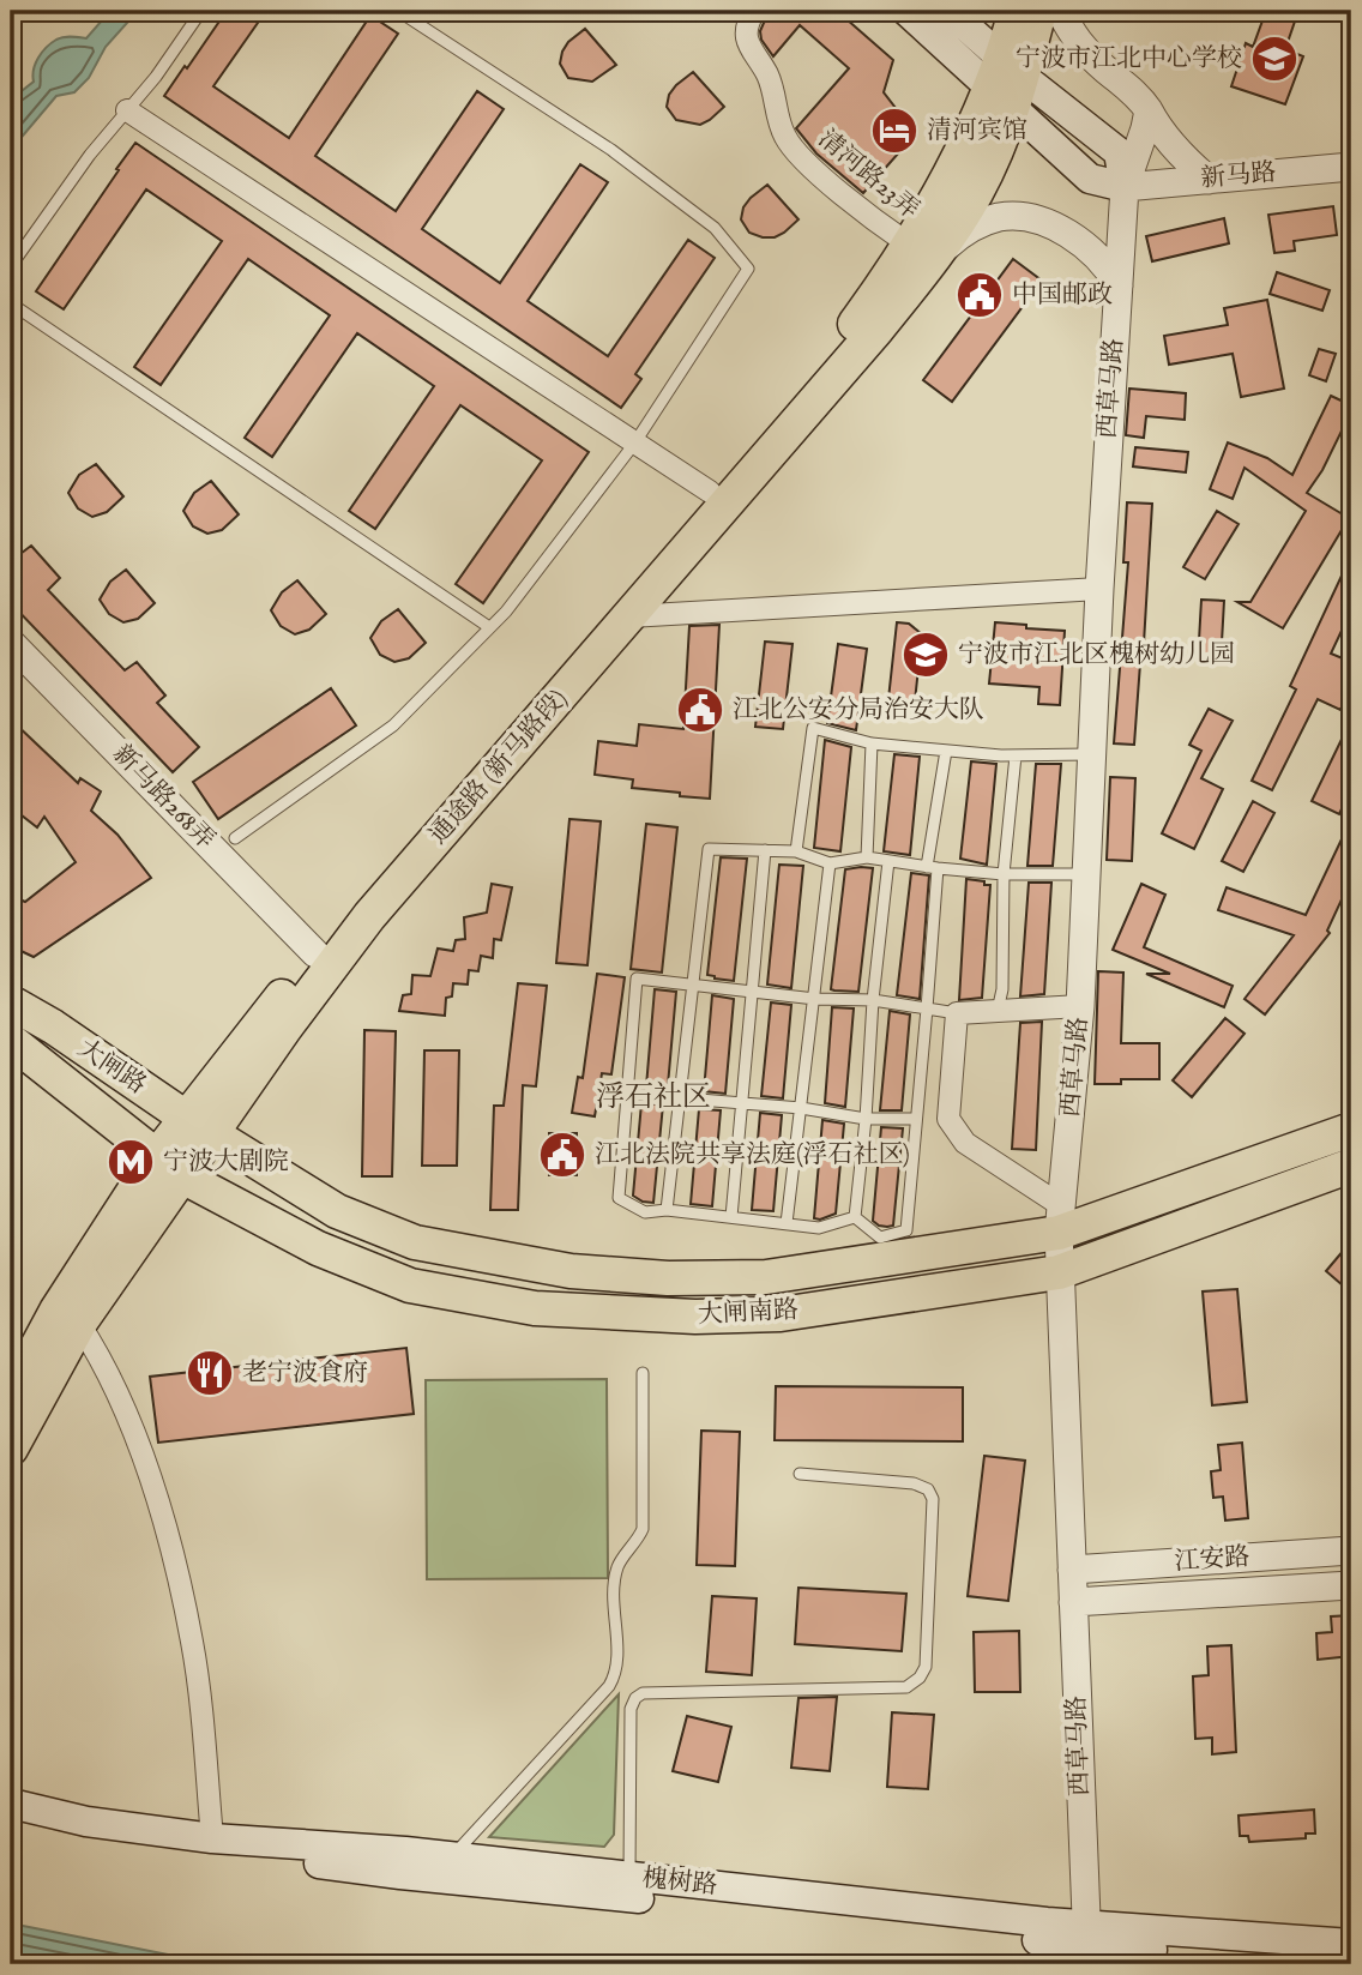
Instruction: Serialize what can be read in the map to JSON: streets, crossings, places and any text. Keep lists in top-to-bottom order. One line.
{"streets":{"main road":["通途路 (新马路段)","大闸路","大闸南路","槐树路"],"street":["清河路23弄","新马路","西草马路","新马路268弄","江安路"]},"crossings":[["清河路23弄","通途路 (新马路段)"],["新马路","西草马路"],["西草马路","大闸南路"],["西草马路","江安路"],["西草马路","槐树路"],["通途路 (新马路段)","新马路268弄"],["通途路 (新马路段)","大闸路"],["通途路 (新马路段)","大闸南路"],["大闸路","大闸南路"]],"districts":["浮石社区"],"places":{"school or university":["宁波市江北中心学校","宁波市江北区槐树幼儿园"],"hotel":["清河宾馆"],"public building":["中国邮政","江北公安分局治安大队","江北法院共享法庭(浮石社区)"],"metro station":["宁波大剧院"],"restaurant":["老宁波食府"]}}
